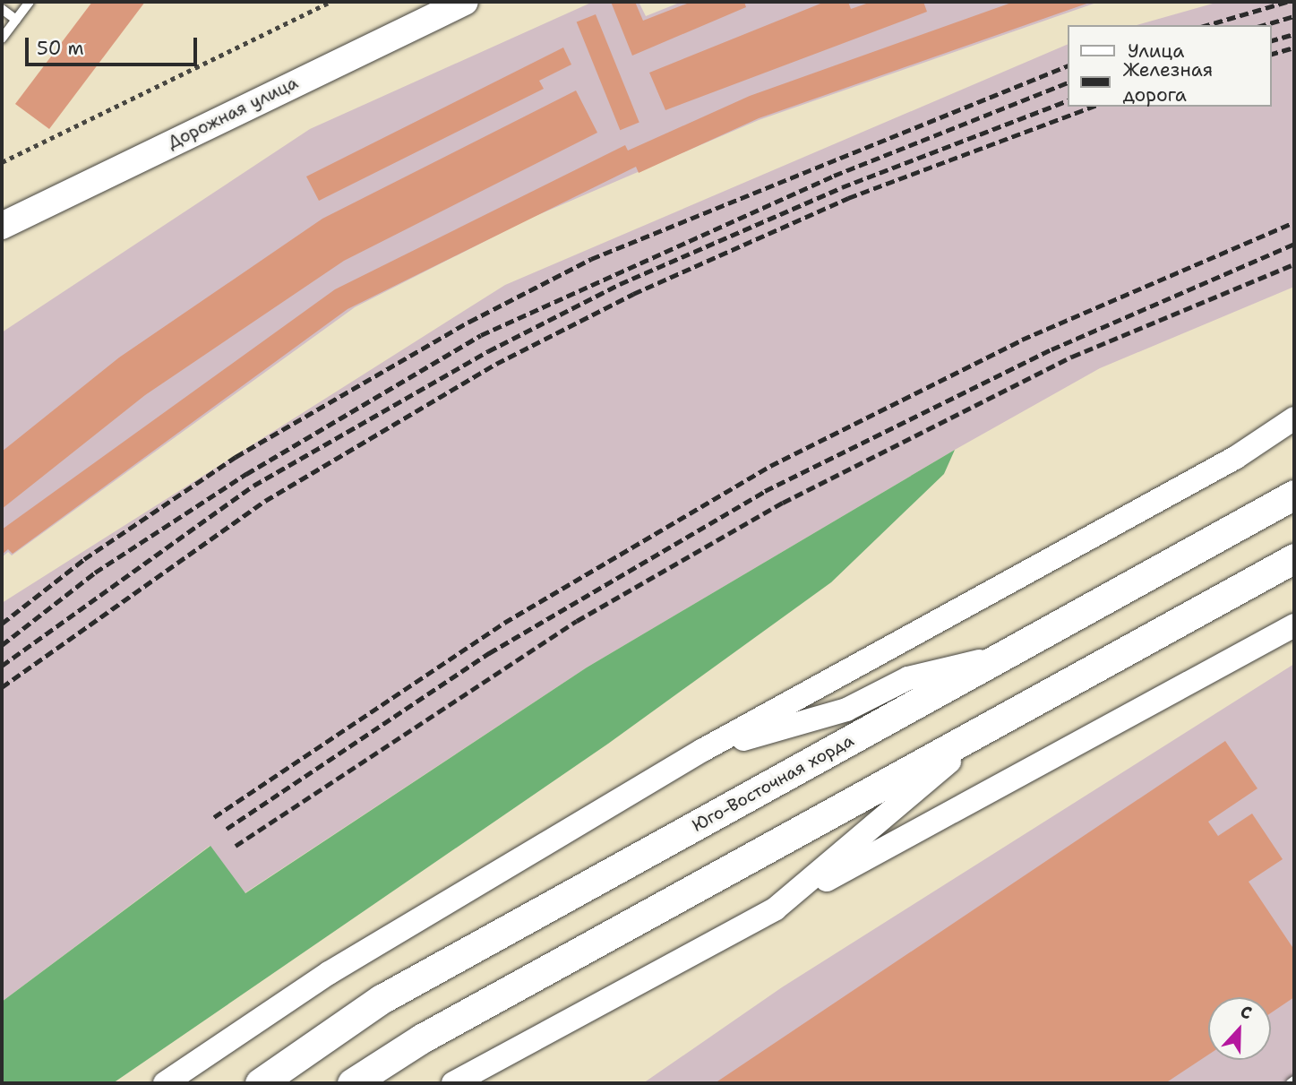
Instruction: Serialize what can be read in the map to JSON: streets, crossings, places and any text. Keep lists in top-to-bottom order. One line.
{"streets":{"main road":["Дорожная улица","Юго-Восточная хорда"]},"legend":["Улица","Железная дорога"],"scale_bar":"50 m","north":"top"}
